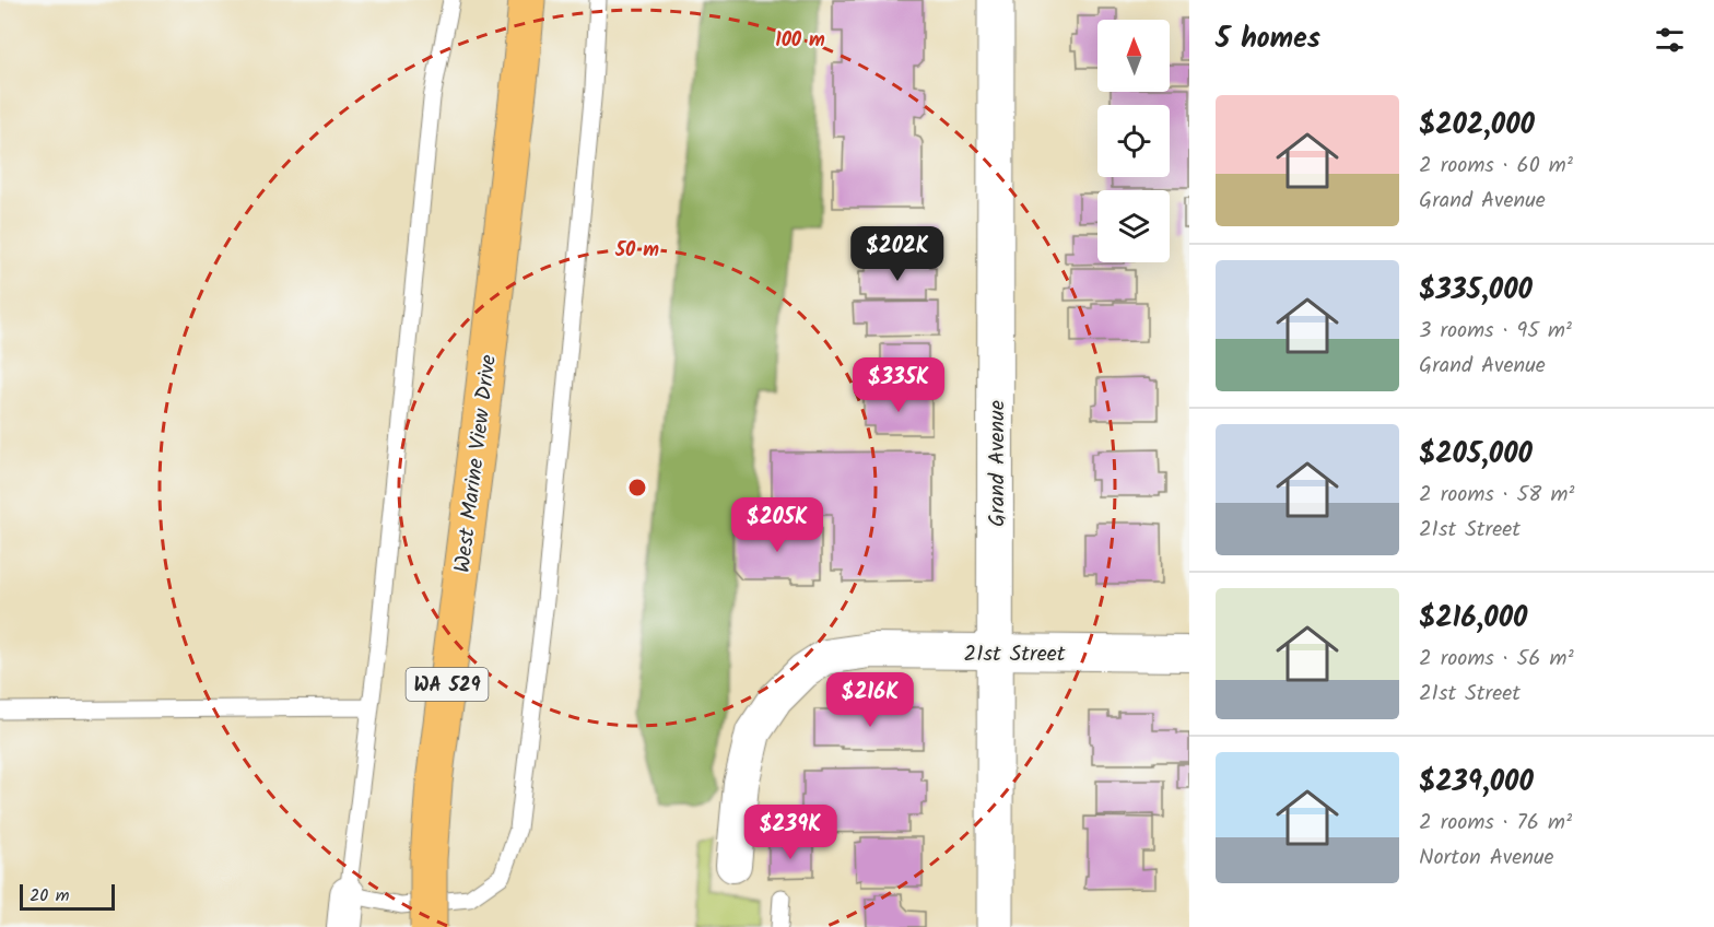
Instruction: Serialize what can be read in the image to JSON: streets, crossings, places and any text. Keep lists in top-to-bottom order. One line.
{"streets":{"main road":["West Marine View Drive","WA 529"],"street":["Grand Avenue","21st Street"]},"crossings":[["Grand Avenue","21st Street"]],"scale_bar":"20 m","north":"top","page":{"heading":"5 homes","list":[{"name":"$202,000","note":"2 rooms · 60 m² · Grand Avenue"},{"name":"$335,000","note":"3 rooms · 95 m² · Grand Avenue"},{"name":"$205,000","note":"2 rooms · 58 m² · 21st Street"},{"name":"$216,000","note":"2 rooms · 56 m² · 21st Street"},{"name":"$239,000","note":"2 rooms · 76 m² · Norton Avenue"}],"price":["$202K","$335K","$205K","$216K","$239K"],"scale":"20 m"},"rings":["100 m","50 m"]}
